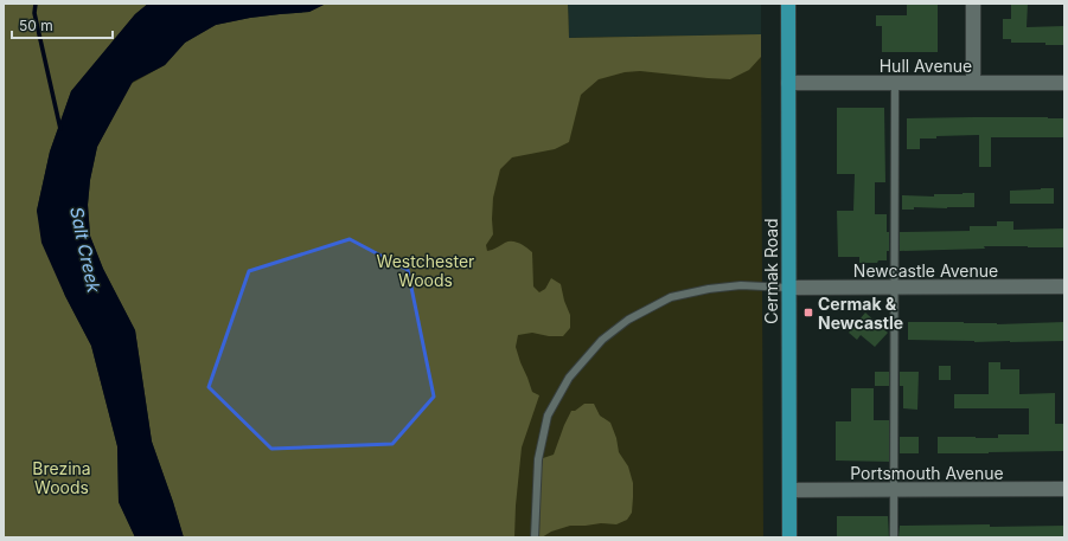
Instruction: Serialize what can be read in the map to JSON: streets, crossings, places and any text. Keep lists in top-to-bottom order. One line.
{"streets":{"main road":["Cermak Road"],"street":["Hull Avenue","Newcastle Avenue","Portsmouth Avenue"]},"crossings":[["Hull Avenue","Cermak Road"],["Newcastle Avenue","Cermak Road"],["Cermak Road","Portsmouth Avenue"]],"water":["Salt Creek"],"parks":["Westchester Woods","Brezina Woods"],"places":{"transit":["Cermak & Newcastle"]},"scale_bar":"50 m"}
